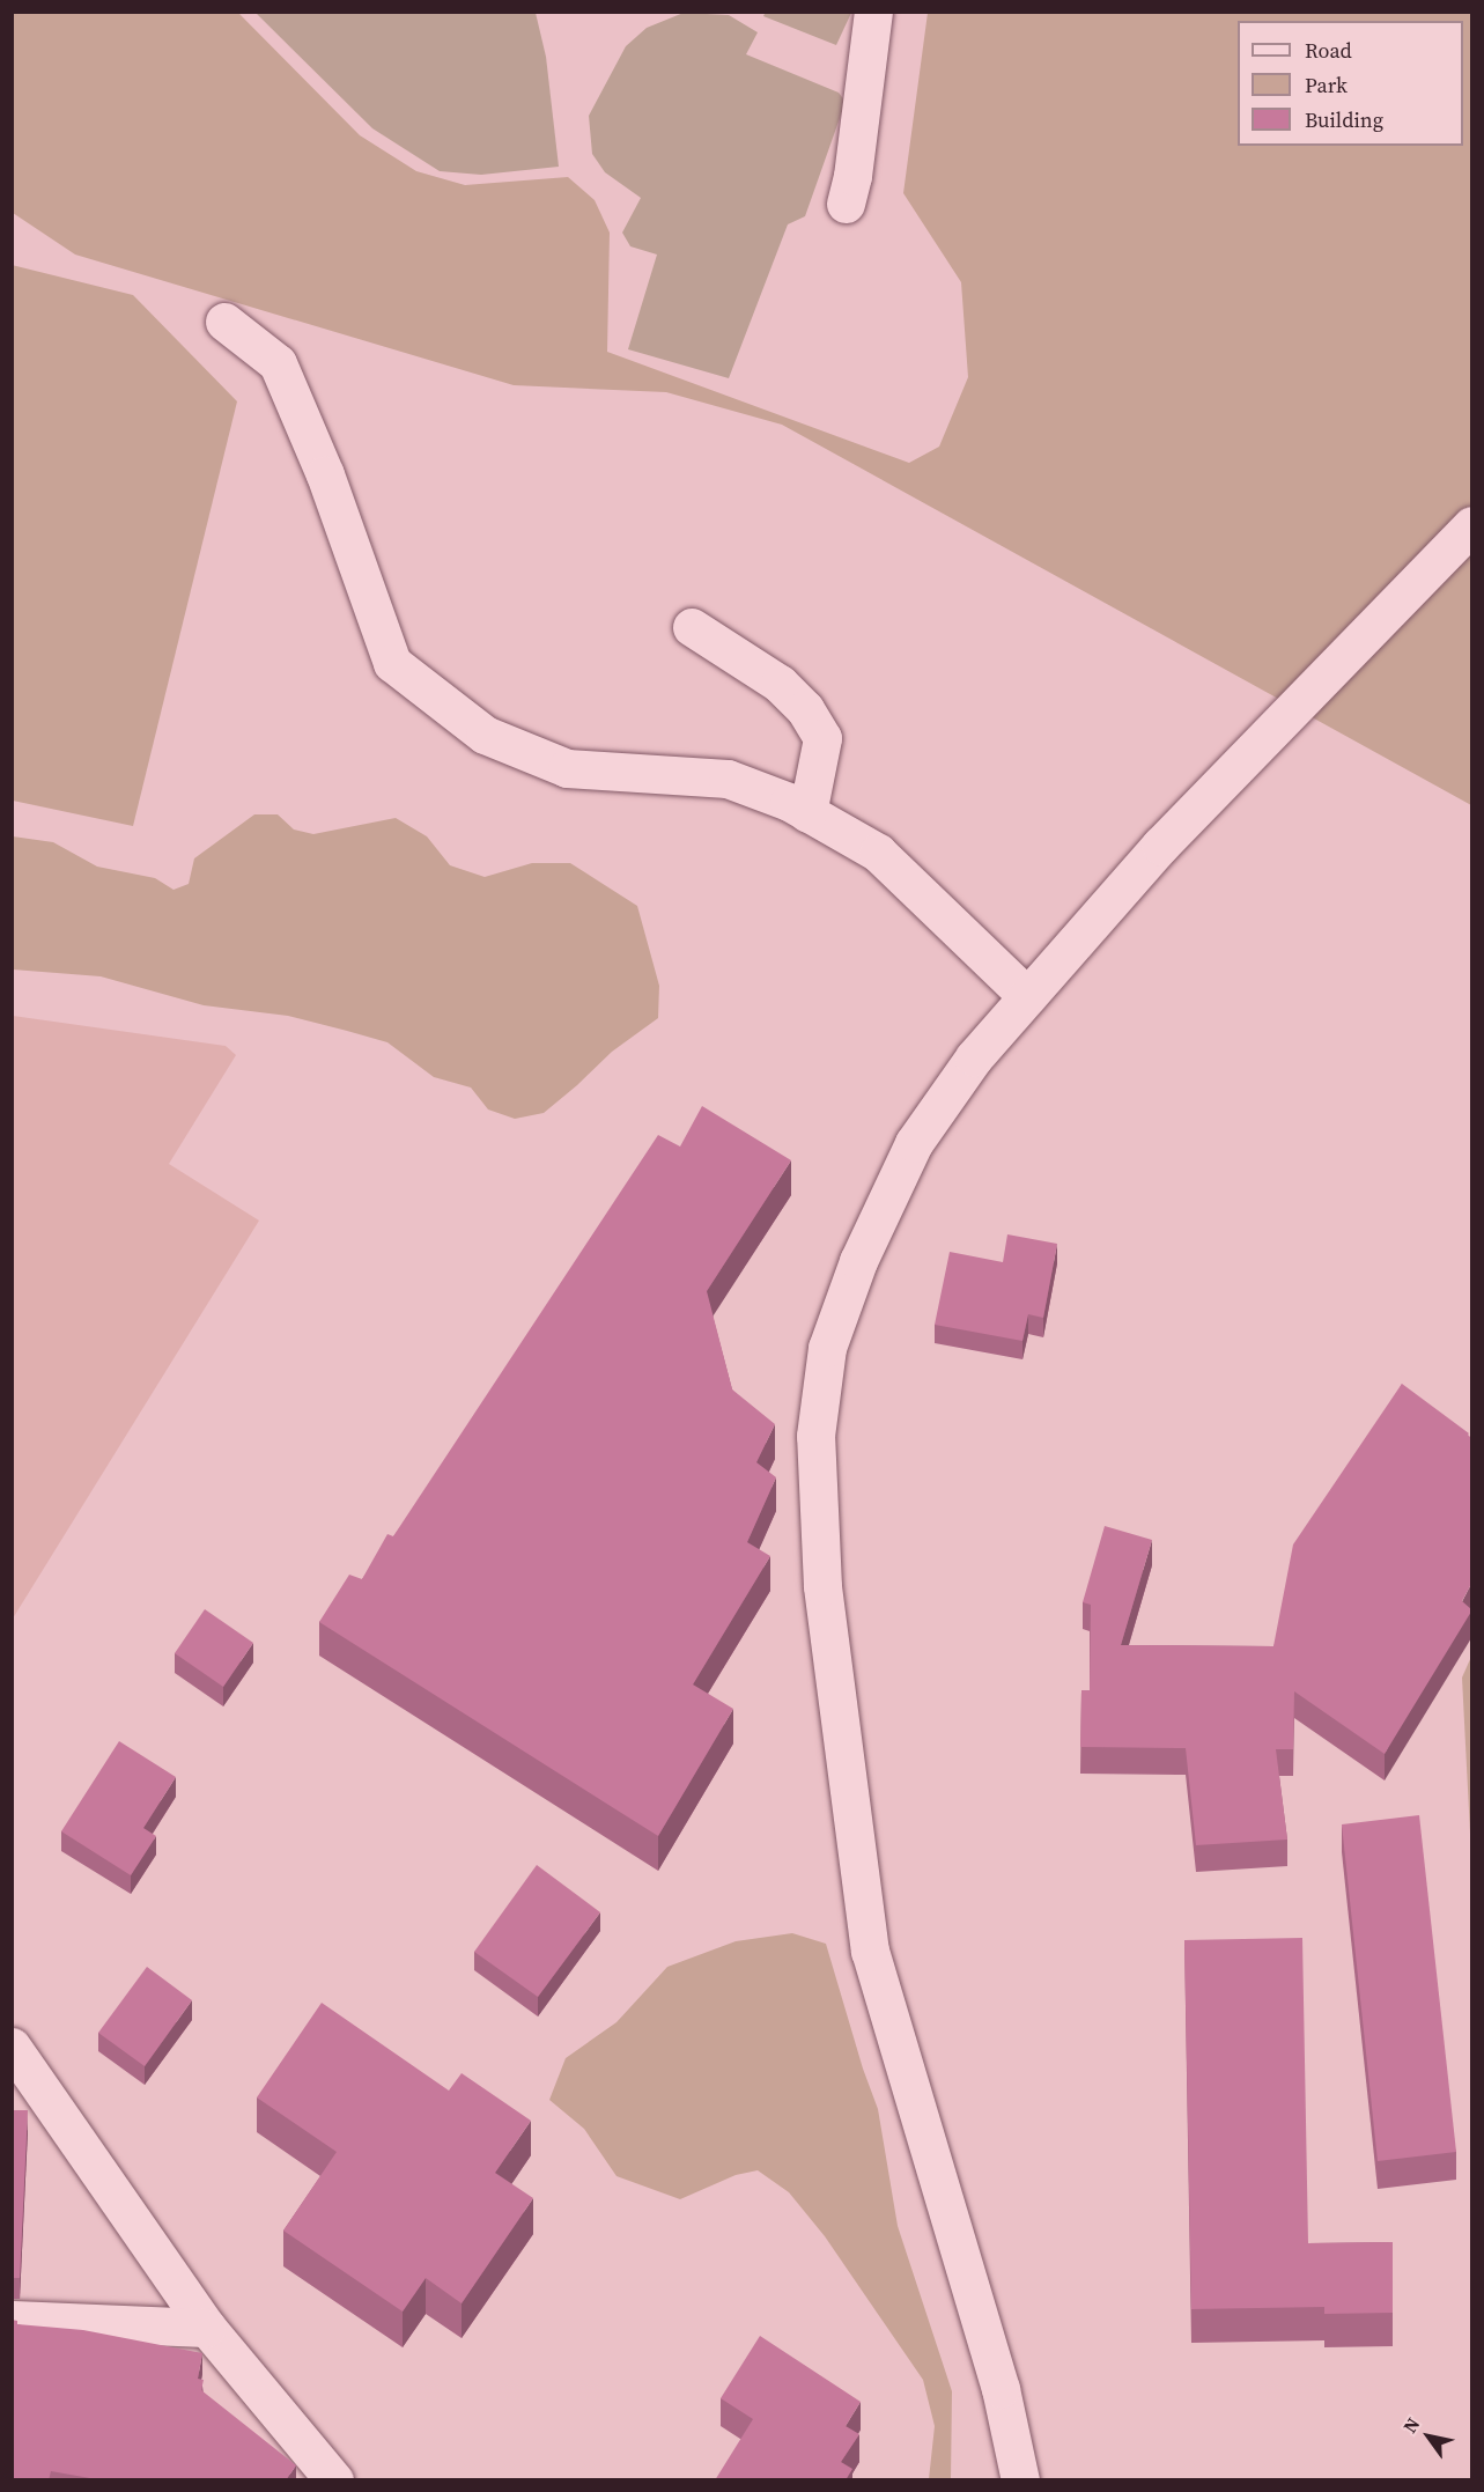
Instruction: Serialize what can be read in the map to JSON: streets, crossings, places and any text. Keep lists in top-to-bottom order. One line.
{"legend":["Road","Park","Building"],"north":"top left"}
